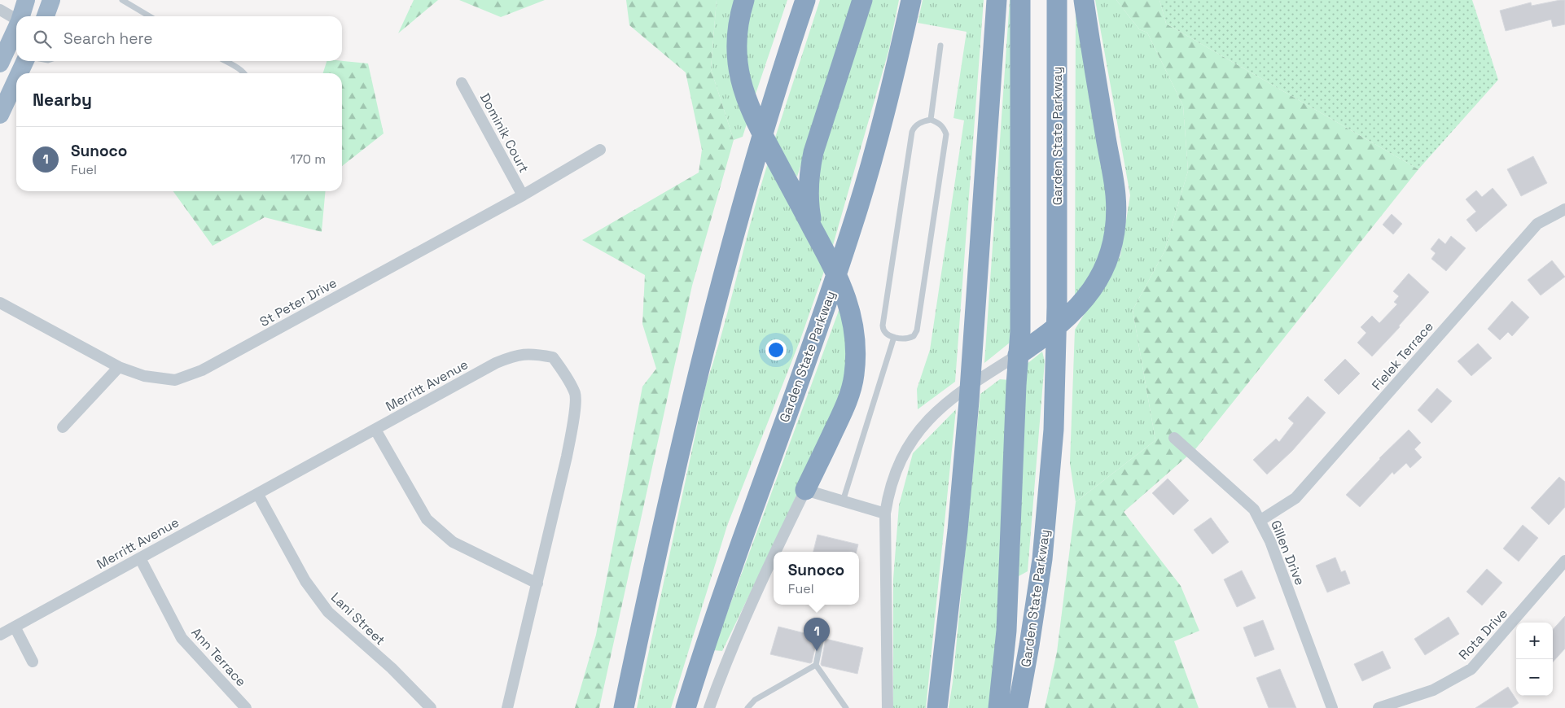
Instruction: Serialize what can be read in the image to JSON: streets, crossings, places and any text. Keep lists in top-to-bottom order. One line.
{"streets":{"highway":["Garden State Parkway"],"street":["Dominik Court","St Peter Drive","Fielek Terrace","Merritt Avenue","Gillen Drive","Lani Street","Rota Drive","Ann Terrace"]},"crossings":[["Dominik Court","St Peter Drive"],["Fielek Terrace","Gillen Drive"],["Merritt Avenue","Lani Street"],["Merritt Avenue","Ann Terrace"]],"page":{"search":"Search here","heading":"Nearby","list":[{"mark":"1","name":"Sunoco","note":"Fuel","value":"170 m"}],"popup":["Sunoco","Fuel"],"pins":"1","map_buttons":["+","−"]}}
